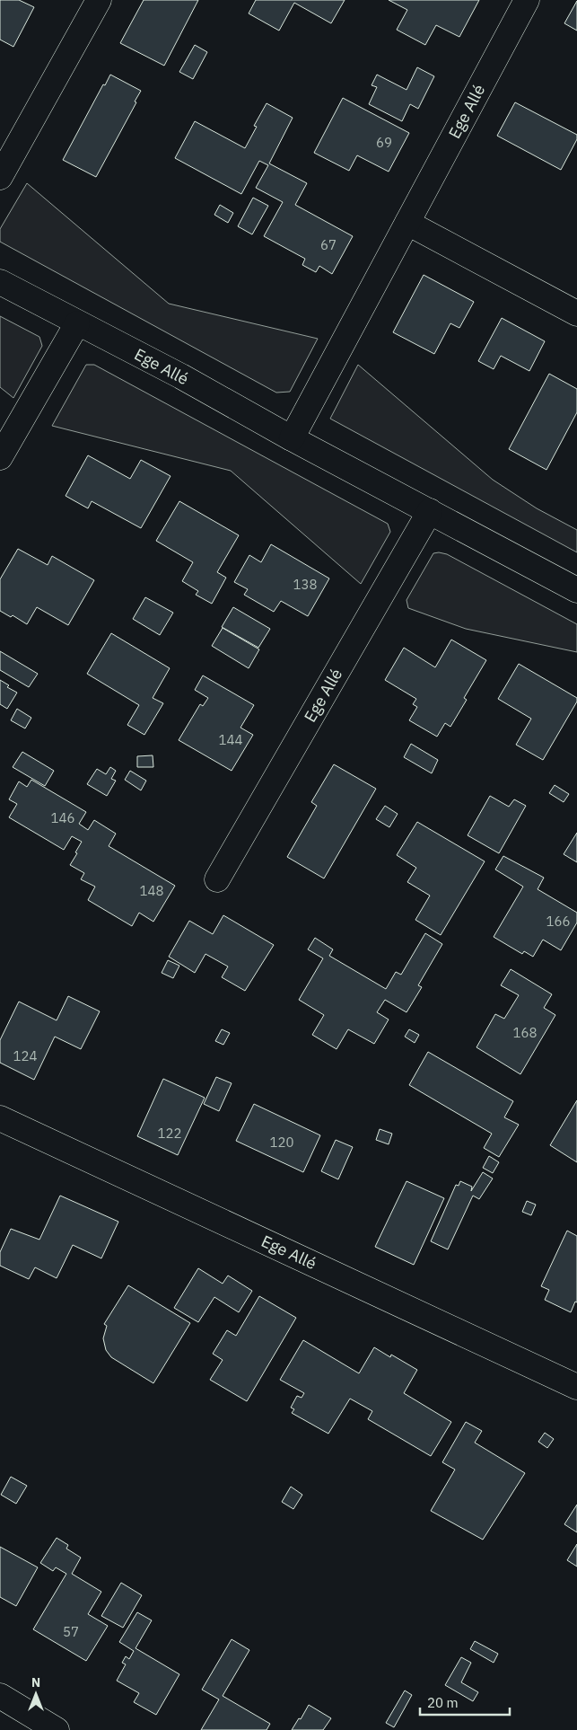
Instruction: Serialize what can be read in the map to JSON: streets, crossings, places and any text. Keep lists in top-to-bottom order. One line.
{"streets":{"street":["Ege Allé"]},"house_numbers":["69","67","138","144","146","148","166","168","124","122","120","57"],"scale_bar":"20 m","north":"top"}
